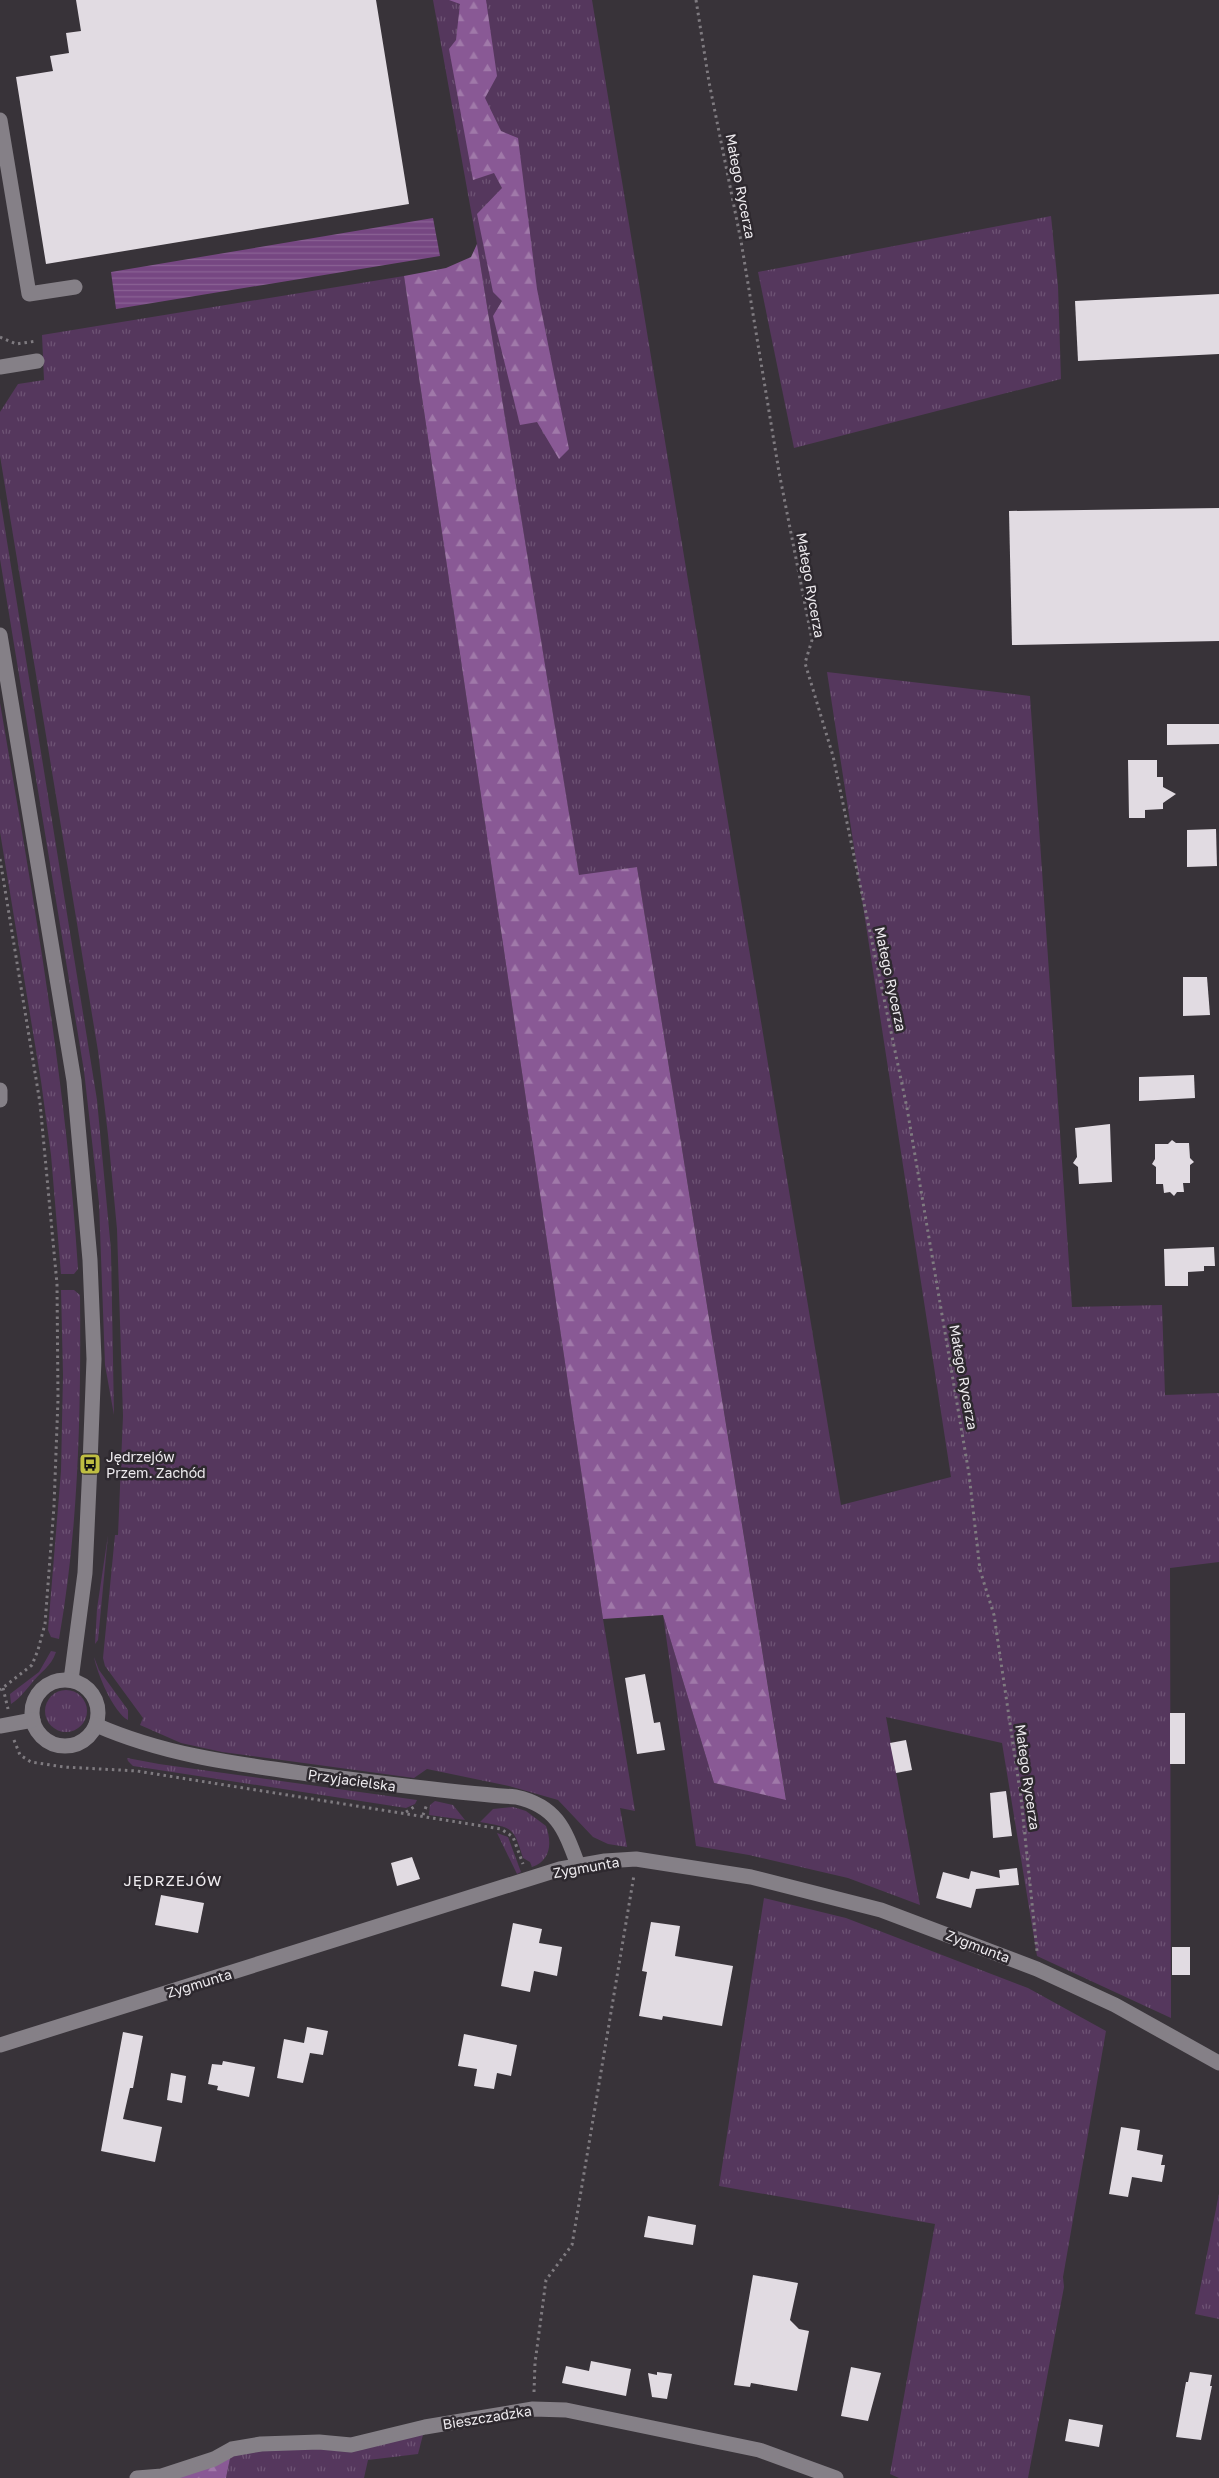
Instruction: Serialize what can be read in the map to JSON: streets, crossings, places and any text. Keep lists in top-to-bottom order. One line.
{"streets":{"street":["Przyjacielska","Zygmunta","Bieszczadzka"],"path":["Małego Rycerza"]},"crossings":[["Małego Rycerza","Zygmunta"],["Przyjacielska","Zygmunta"]],"districts":["JĘDRZEJÓW"],"places":{"bus stop":["Jędrzejów Przem. Zachód"]}}
